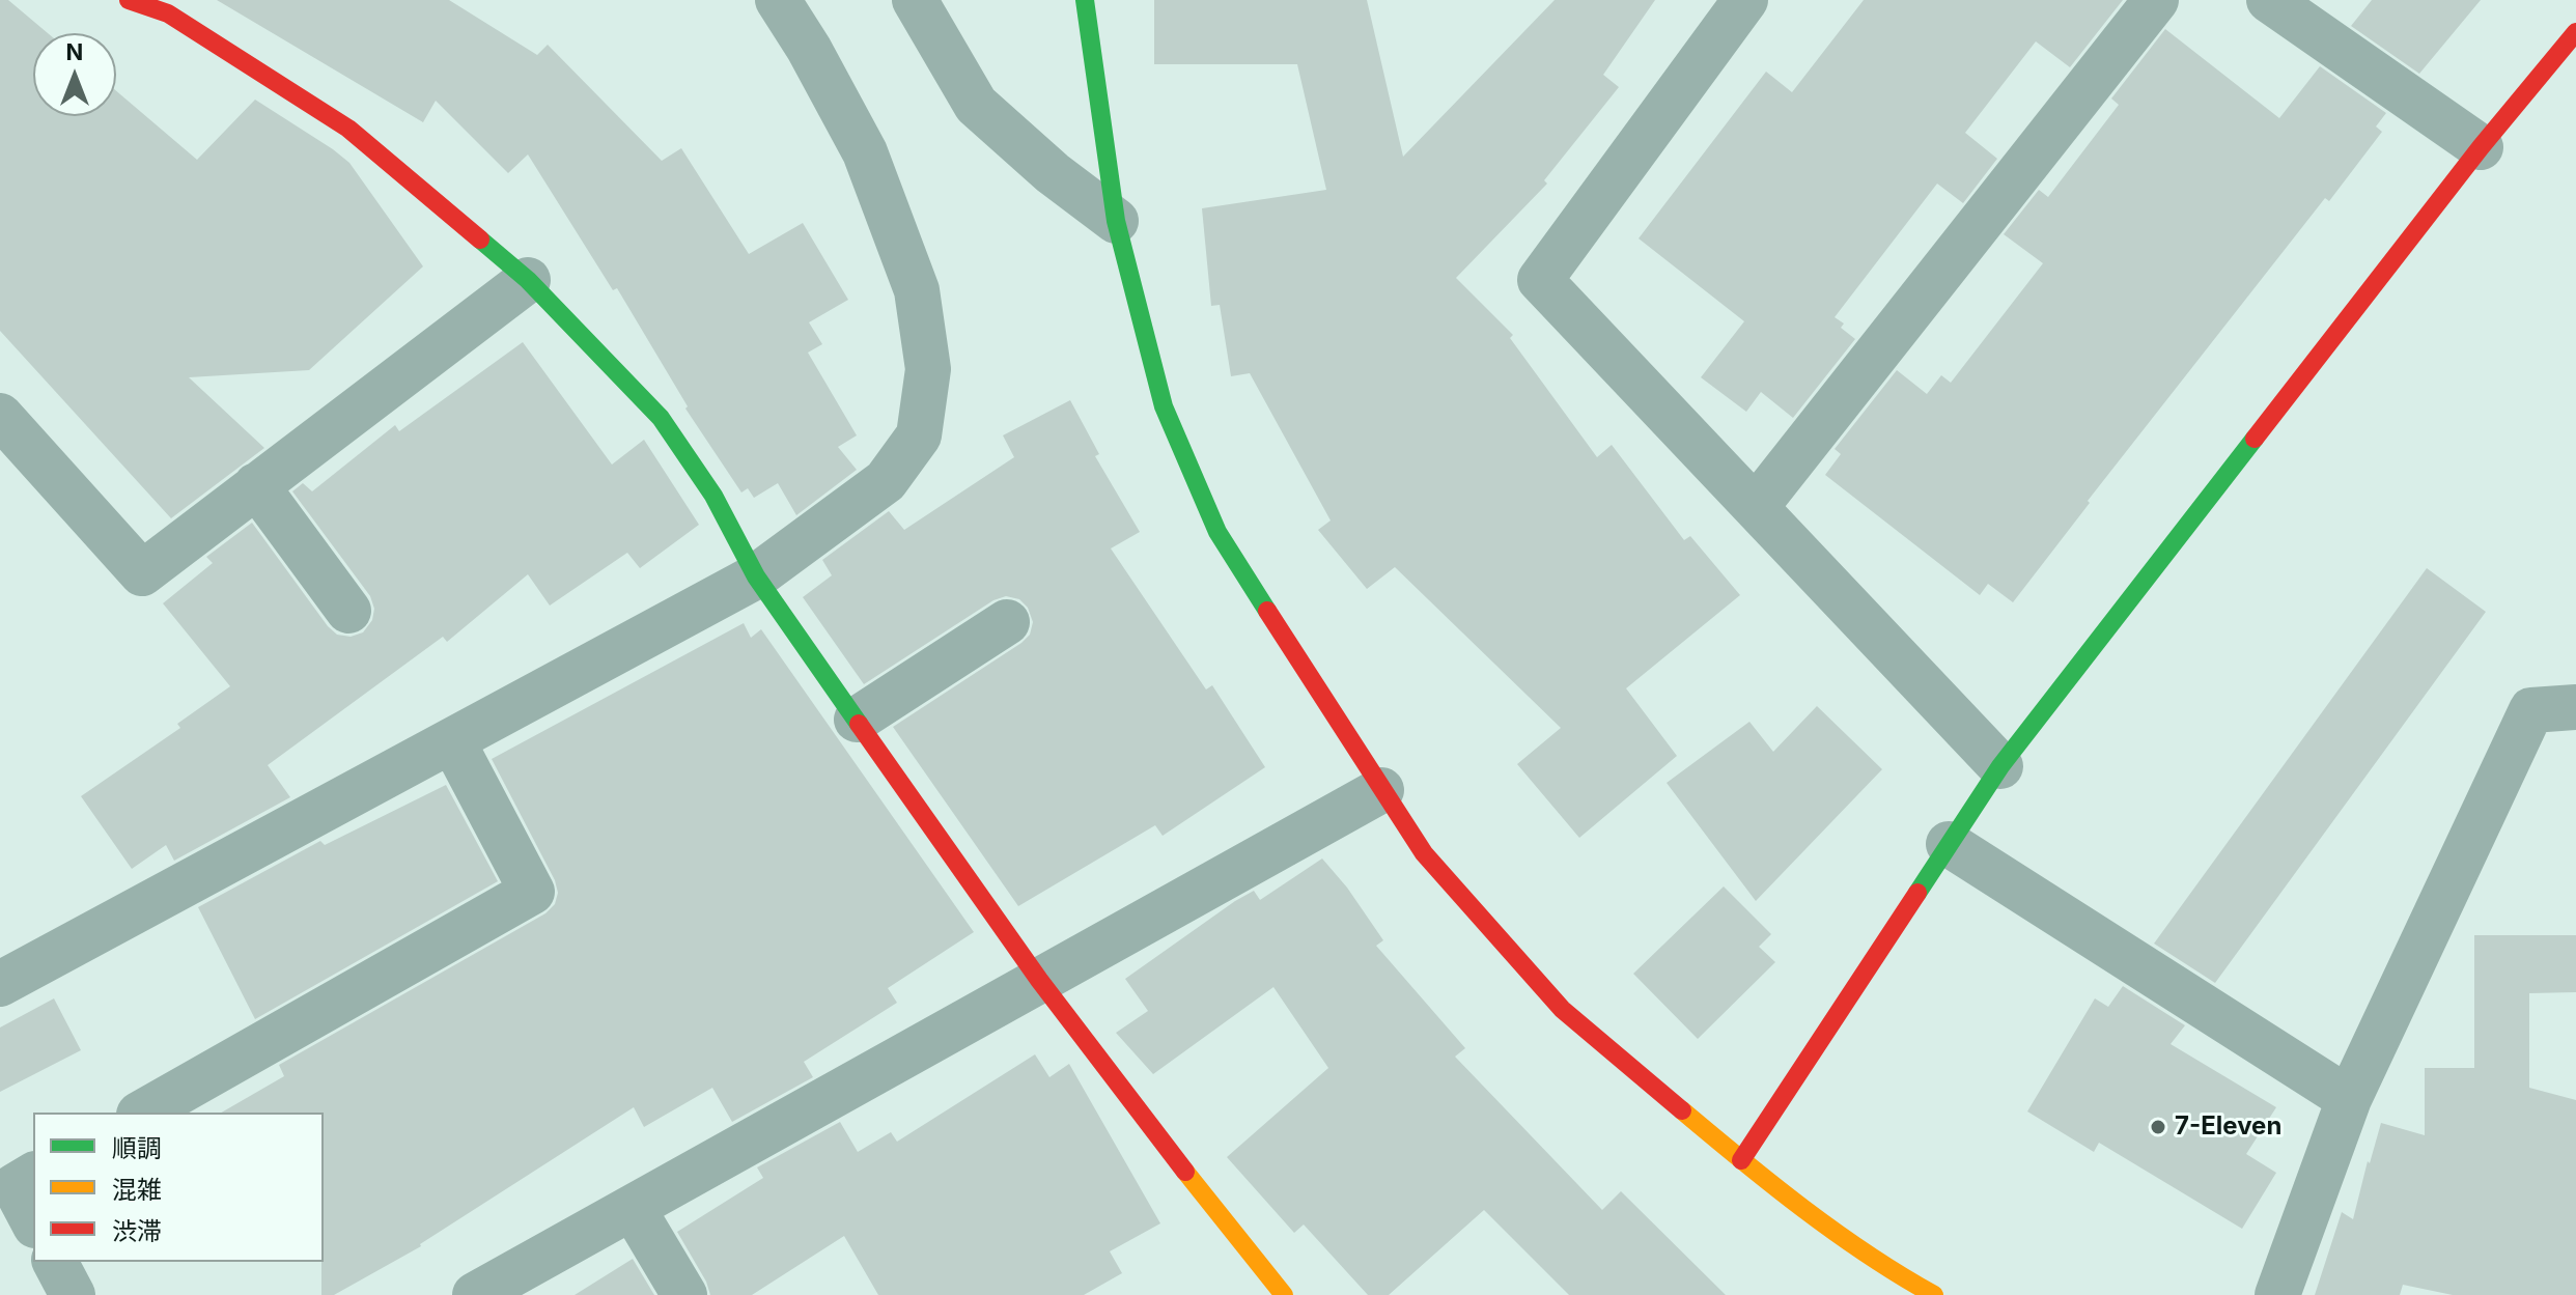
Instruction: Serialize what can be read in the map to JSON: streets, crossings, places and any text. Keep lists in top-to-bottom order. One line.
{"places":["7-Eleven"],"legend":["順調","混雑","渋滞"],"north":"top"}
